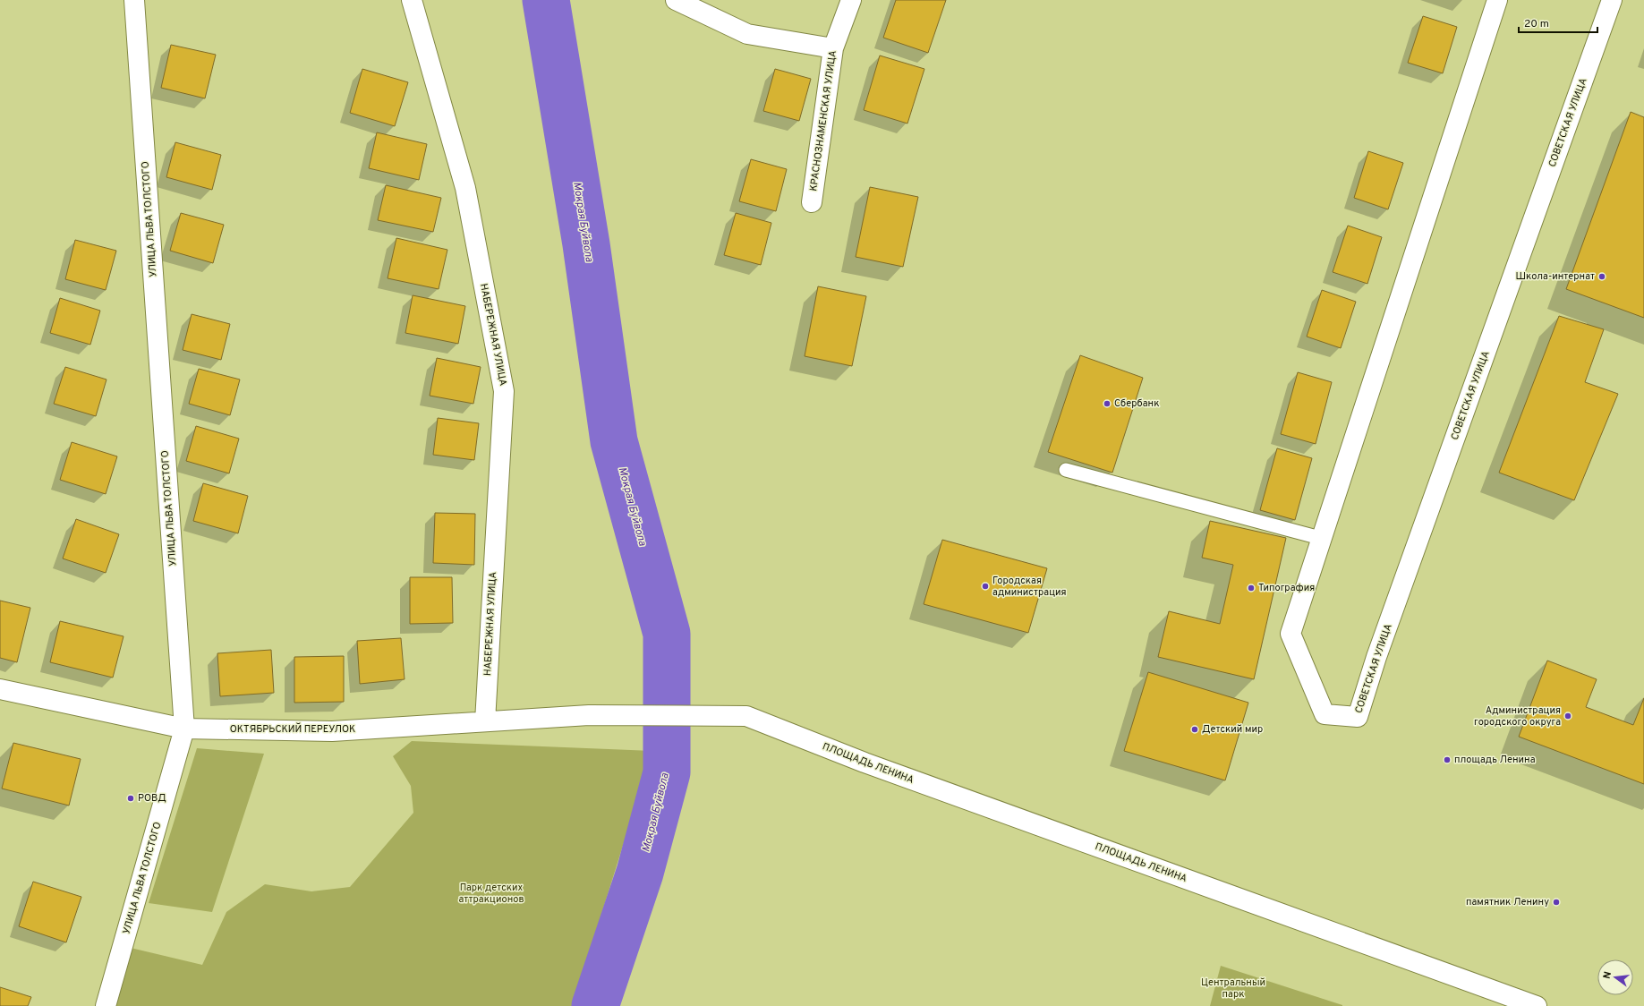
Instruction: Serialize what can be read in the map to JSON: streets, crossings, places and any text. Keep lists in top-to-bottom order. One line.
{"streets":{"street":["КРАСНОЗНАМЕНСКАЯ УЛИЦА","СОВЕТСКАЯ УЛИЦА","УЛИЦА ЛЬВА ТОЛСТОГО","НАБЕРЕЖНАЯ УЛИЦА","ОКТЯБРЬСКИЙ ПЕРЕУЛОК","ПЛОЩАДЬ ЛЕНИНА"]},"crossings":[["УЛИЦА ЛЬВА ТОЛСТОГО","ОКТЯБРЬСКИЙ ПЕРЕУЛОК"],["НАБЕРЕЖНАЯ УЛИЦА","ОКТЯБРЬСКИЙ ПЕРЕУЛОК"],["ОКТЯБРЬСКИЙ ПЕРЕУЛОК","ПЛОЩАДЬ ЛЕНИНА"]],"water":["Мокрая Буйвола"],"parks":["Парк детских аттракционов","Центральный парк"],"places":["Школа-интернат","Сбербанк","Городская администрация","Типография","Администрация городского округа","Детский мир","площадь Ленина","РОВД","памятник Ленину"],"scale_bar":"20 m","north":"left"}
